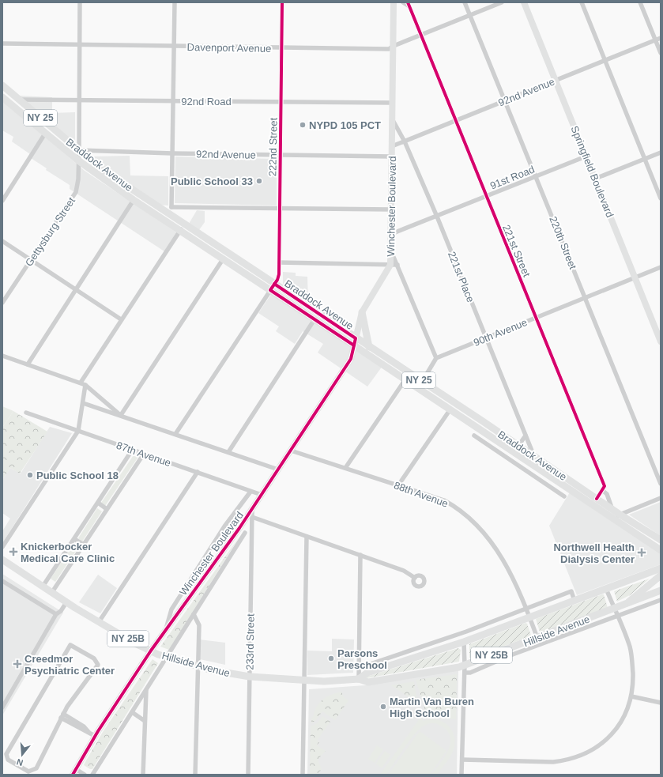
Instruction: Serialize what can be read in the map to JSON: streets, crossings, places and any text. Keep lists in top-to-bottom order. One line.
{"streets":{"main road":["NY 25","Braddock Avenue","Springfield Boulevard","Winchester Boulevard","Hillside Avenue","NY 25B"],"street":["Davenport Avenue","92nd Avenue","92nd Road","222nd Street","91st Road","Gettysburg Street","220th Street","221st Street","221st Place","90th Avenue","87th Avenue","88th Avenue","233rd Street"]},"crossings":[["Davenport Avenue","222nd Street"],["Davenport Avenue","Winchester Boulevard"],["Davenport Avenue","Gettysburg Street"],["Davenport Avenue","220th Street"],["Davenport Avenue","221st Street"],["92nd Avenue","222nd Street"],["92nd Avenue","Braddock Avenue"],["92nd Avenue","Springfield Boulevard"],["92nd Avenue","Winchester Boulevard"],["92nd Avenue","Gettysburg Street"],["92nd Avenue","220th Street"],["92nd Avenue","221st Street"],["92nd Avenue","221st Place"],["92nd Road","222nd Street"],["92nd Road","Braddock Avenue"],["92nd Road","Winchester Boulevard"],["92nd Road","Gettysburg Street"],["222nd Street","Braddock Avenue"],["Braddock Avenue","Winchester Boulevard"],["Braddock Avenue","Gettysburg Street"],["Braddock Avenue","221st Street"],["Braddock Avenue","221st Place"],["Springfield Boulevard","91st Road"],["Springfield Boulevard","90th Avenue"],["91st Road","Winchester Boulevard"],["91st Road","220th Street"],["91st Road","221st Street"],["91st Road","221st Place"],["Winchester Boulevard","221st Place"],["Winchester Boulevard","87th Avenue"],["Winchester Boulevard","88th Avenue"],["Winchester Boulevard","Hillside Avenue"],["Winchester Boulevard","233rd Street"],["220th Street","90th Avenue"],["221st Street","90th Avenue"],["221st Place","90th Avenue"],["88th Avenue","Hillside Avenue"],["Hillside Avenue","233rd Street"]],"places":{"other":["NYPD 105 PCT","Public School 33","Public School 18","Parsons Preschool","Martin Van Buren High School"],"health":["Knickerbocker Medical Care Clinic","Northwell Health Dialysis Center","Creedmor Psychiatric Center"]},"north":"bottom"}
